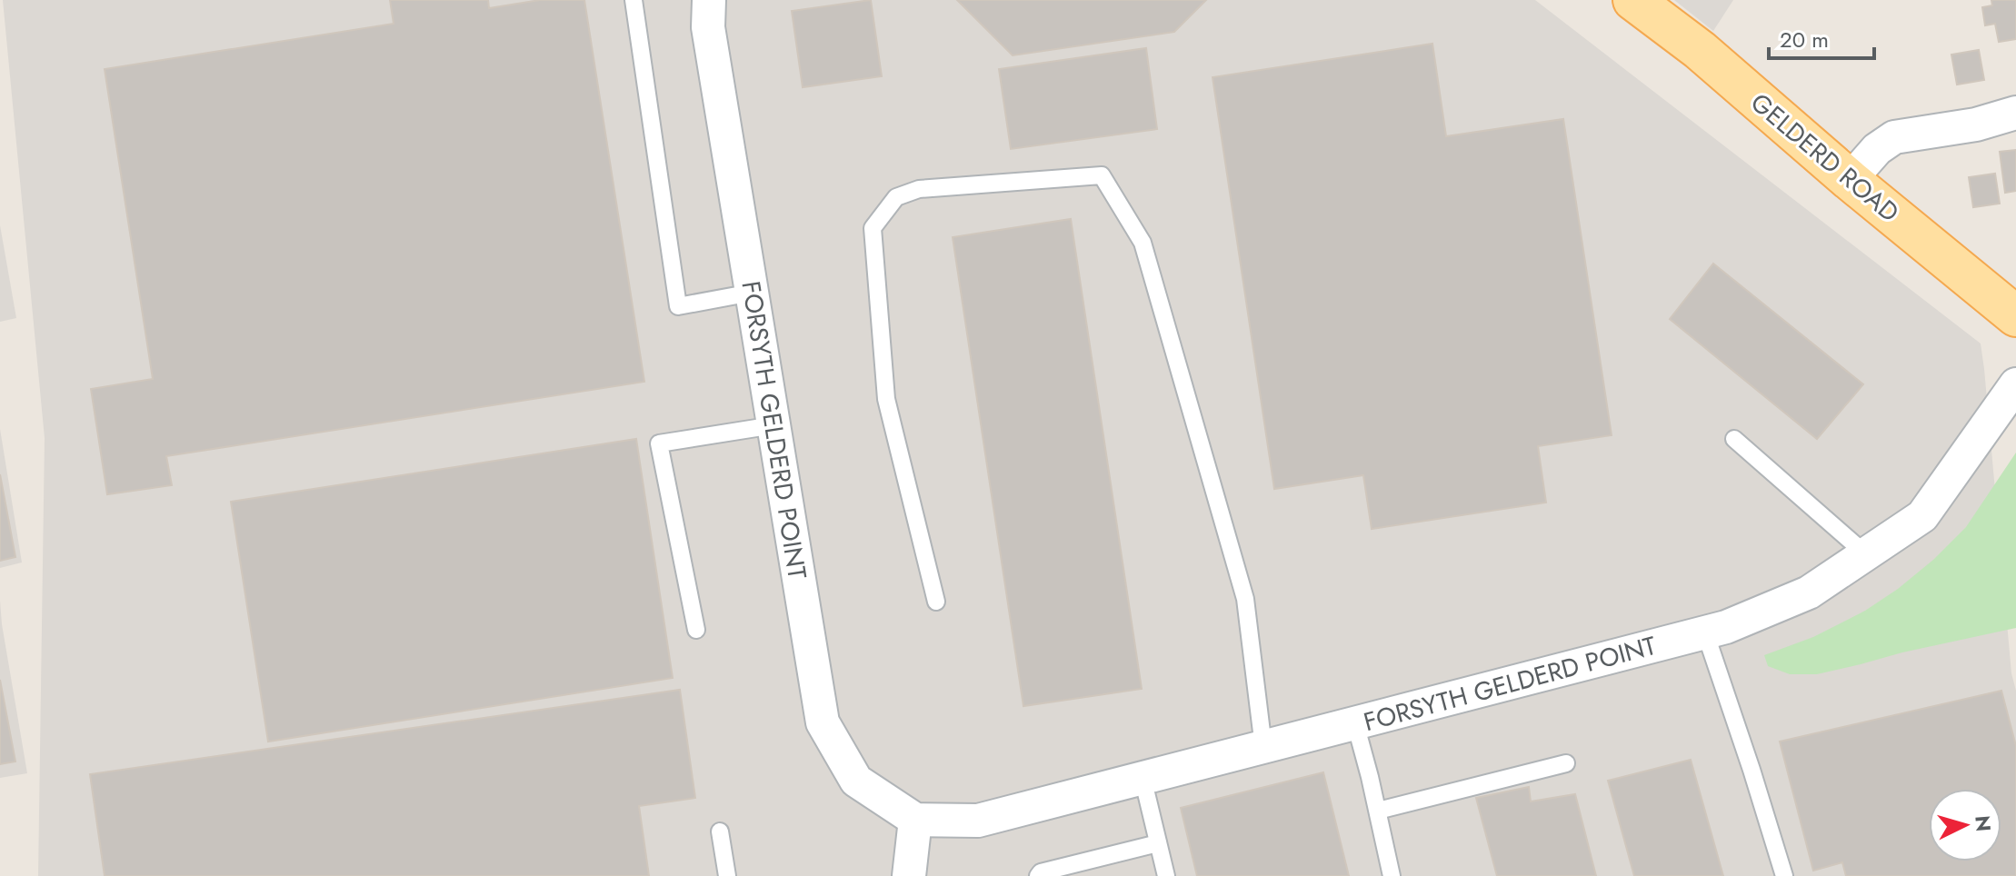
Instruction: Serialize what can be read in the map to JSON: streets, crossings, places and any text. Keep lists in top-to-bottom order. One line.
{"streets":{"main road":["GELDERD ROAD"],"street":["FORSYTH GELDERD POINT"]},"scale_bar":"20 m","north":"right"}
